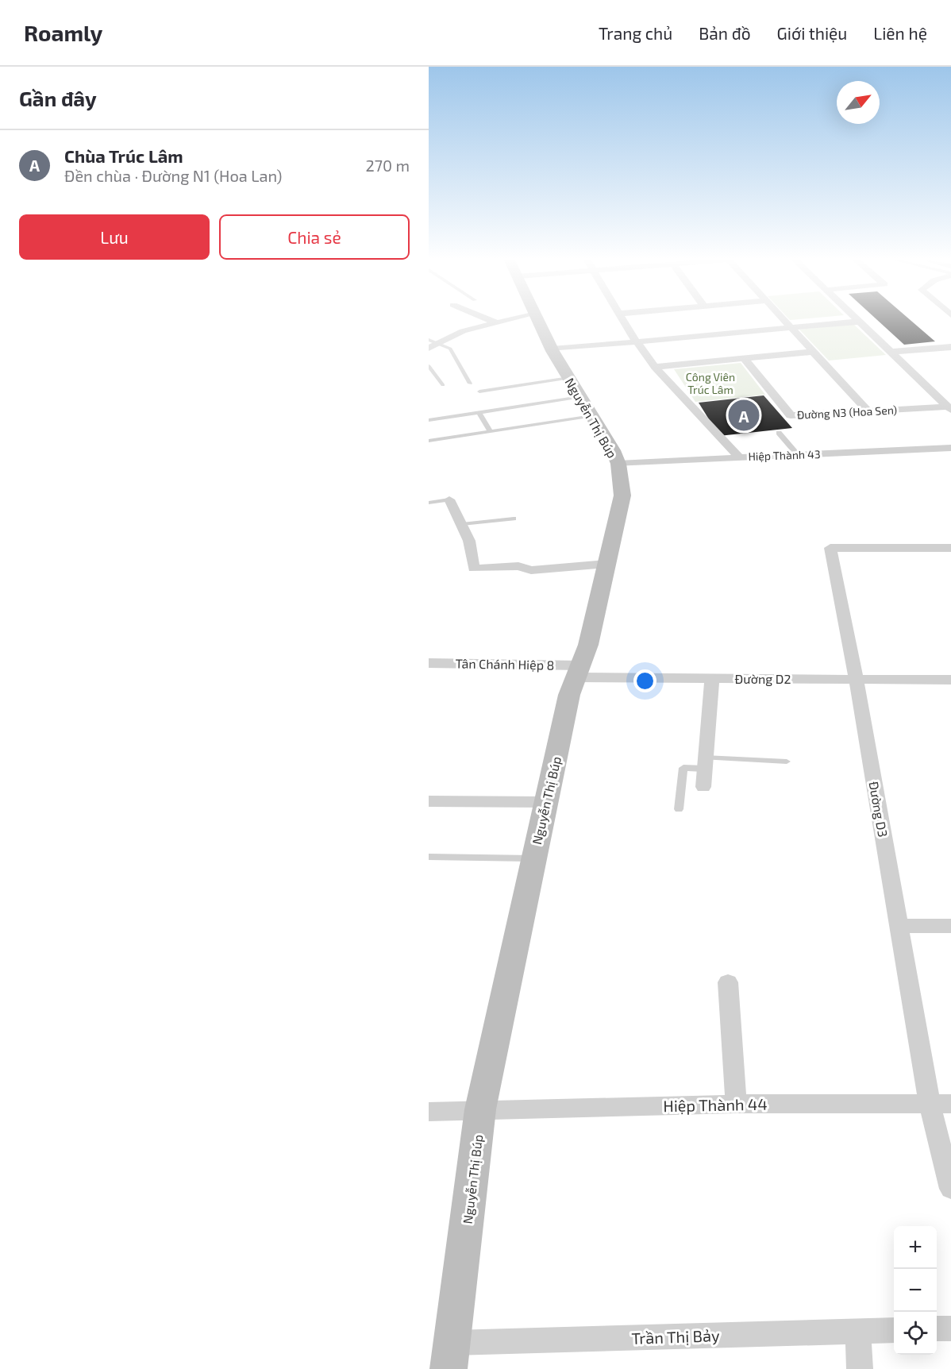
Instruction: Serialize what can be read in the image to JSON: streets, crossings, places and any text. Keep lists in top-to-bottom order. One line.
{"streets":{"street":["Đường N3 (Hoa Sen)","Nguyễn Thị Búp","Hiệp Thành 43","Tân Chánh Hiệp 8","Đường D2","Đường D3","Hiệp Thành 44","Trần Thị Bảy"]},"crossings":[["Nguyễn Thị Búp","Hiệp Thành 43"],["Nguyễn Thị Búp","Tân Chánh Hiệp 8"],["Nguyễn Thị Búp","Đường D2"],["Nguyễn Thị Búp","Hiệp Thành 44"],["Nguyễn Thị Búp","Trần Thị Bảy"],["Tân Chánh Hiệp 8","Đường D2"],["Đường D2","Đường D3"],["Đường D3","Hiệp Thành 44"]],"parks":["Công Viên Trúc Lâm"],"north":"top right","page":{"header":"Roamly","nav":["Trang chủ","Bản đồ","Giới thiệu","Liên hệ"],"heading":"Gần đây","list":[{"mark":"A","name":"Chùa Trúc Lâm","note":"Đền chùa · Đường N1 (Hoa Lan)","value":"270 m"}],"buttons":["Lưu","Chia sẻ"],"pins":"A","map_buttons":["+","−"]}}
